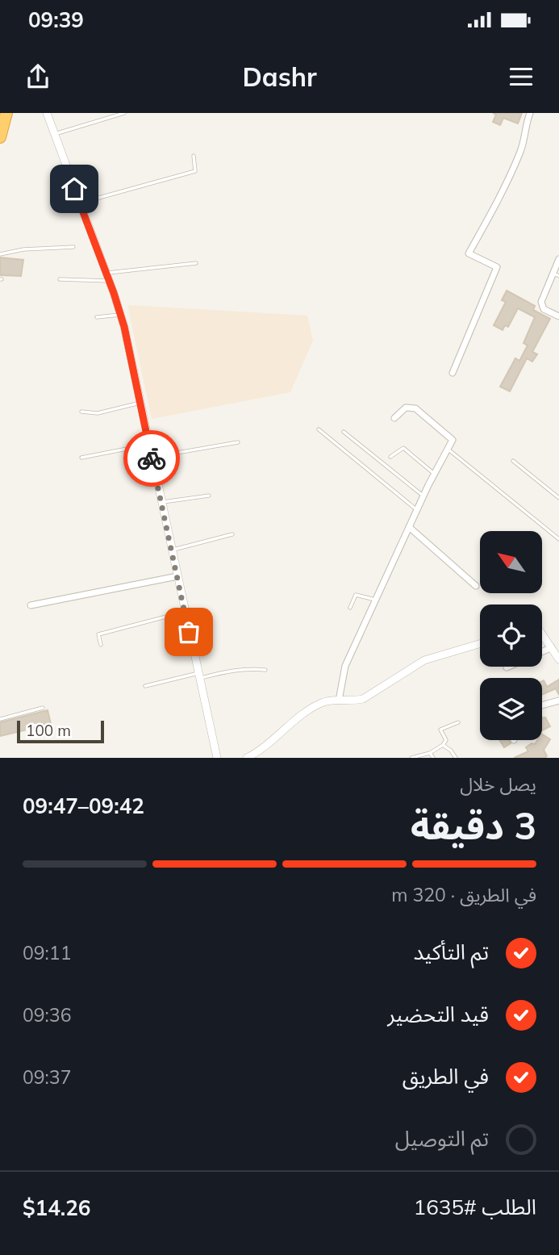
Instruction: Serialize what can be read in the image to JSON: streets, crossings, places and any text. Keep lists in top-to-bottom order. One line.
{"scale_bar":"100 m","north":"top left","page":{"status":"09:39","header":"Dashr","scale":"100 m","heading":["3 دقيقة","يصل خلال","09:42–09:47"],"panel":["الطلب #1635","$14.26"],"bar":"في الطريق · 320 m","list":[["تم التأكيد","09:11"],["قيد التحضير","09:36"],["في الطريق","09:37"],"تم التوصيل"]}}
